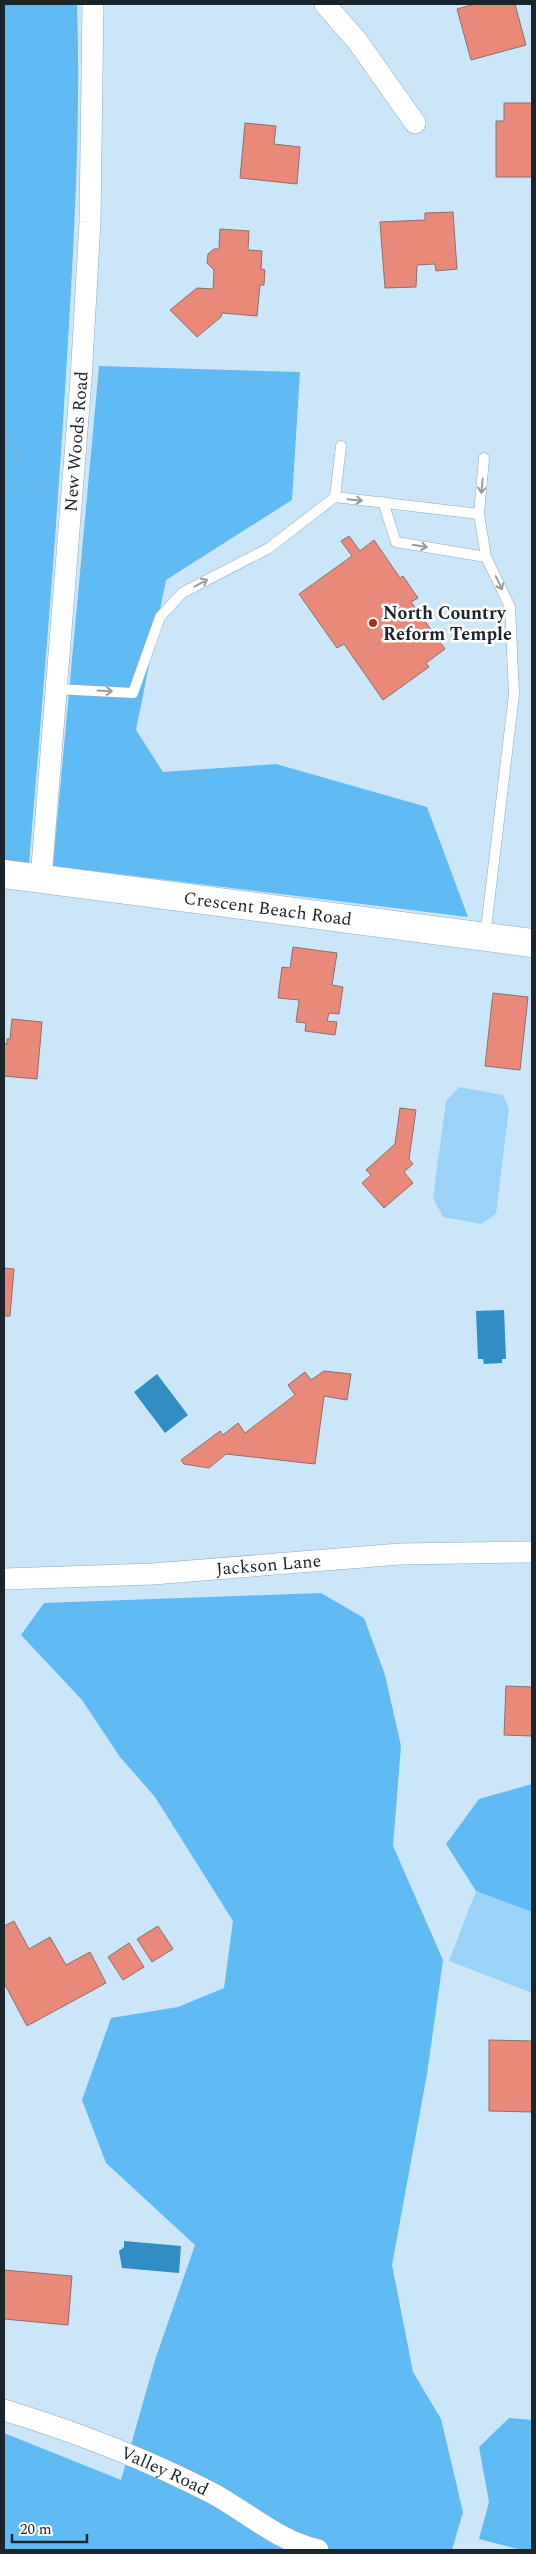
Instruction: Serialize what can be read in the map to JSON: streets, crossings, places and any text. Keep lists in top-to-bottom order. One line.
{"streets":{"street":["New Woods Road","Crescent Beach Road","Jackson Lane","Valley Road"]},"crossings":[["New Woods Road","Crescent Beach Road"]],"places":["North Country Reform Temple"],"scale_bar":"20 m"}
